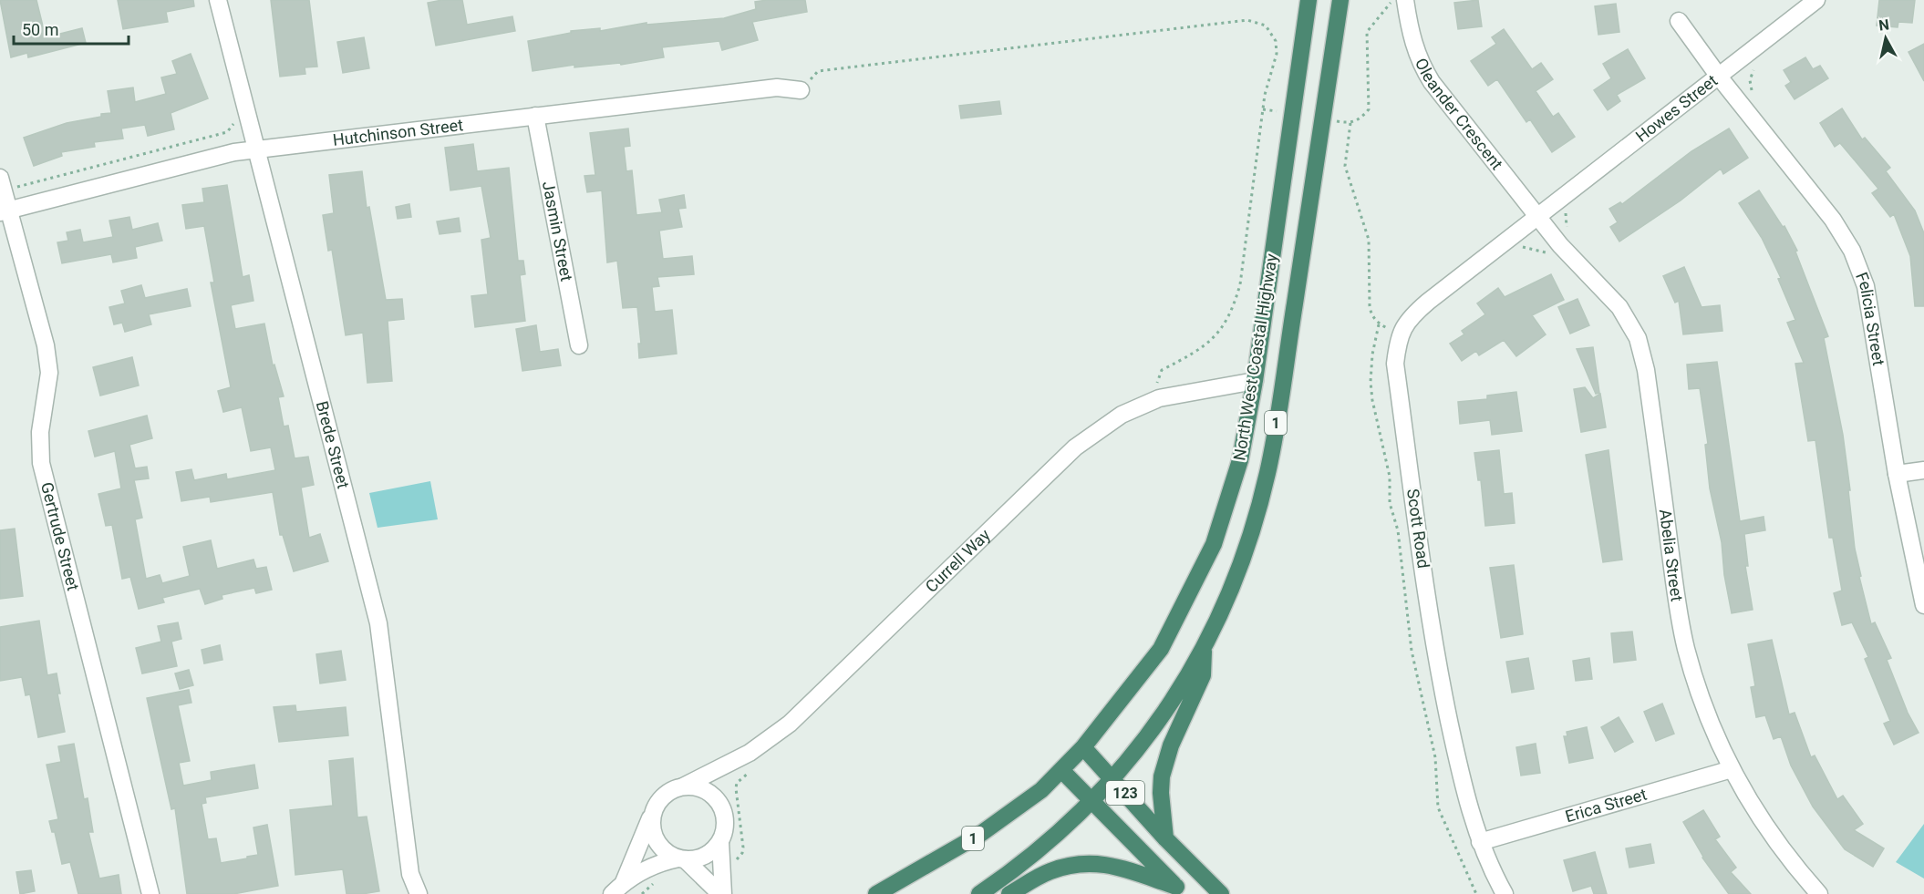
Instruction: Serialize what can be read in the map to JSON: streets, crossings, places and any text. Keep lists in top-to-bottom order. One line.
{"streets":{"highway":["North West Coastal Highway","1","123"],"street":["Howes Street","Oleander Crescent","Hutchinson Street","Jasmin Street","Felicia Street","Brede Street","Scott Road","Gertrude Street","Abelia Street","Currell Way","Erica Street"]},"crossings":[["Howes Street","Oleander Crescent"],["Howes Street","Felicia Street"],["Howes Street","Scott Road"],["Howes Street","Abelia Street"],["Oleander Crescent","Scott Road"],["Oleander Crescent","Abelia Street"],["Hutchinson Street","Jasmin Street"],["Hutchinson Street","Brede Street"],["Hutchinson Street","Gertrude Street"],["North West Coastal Highway","Currell Way"],["North West Coastal Highway","123"],["Scott Road","Abelia Street"],["Scott Road","Erica Street"],["Abelia Street","Erica Street"]],"scale_bar":"50 m","north":"top"}
